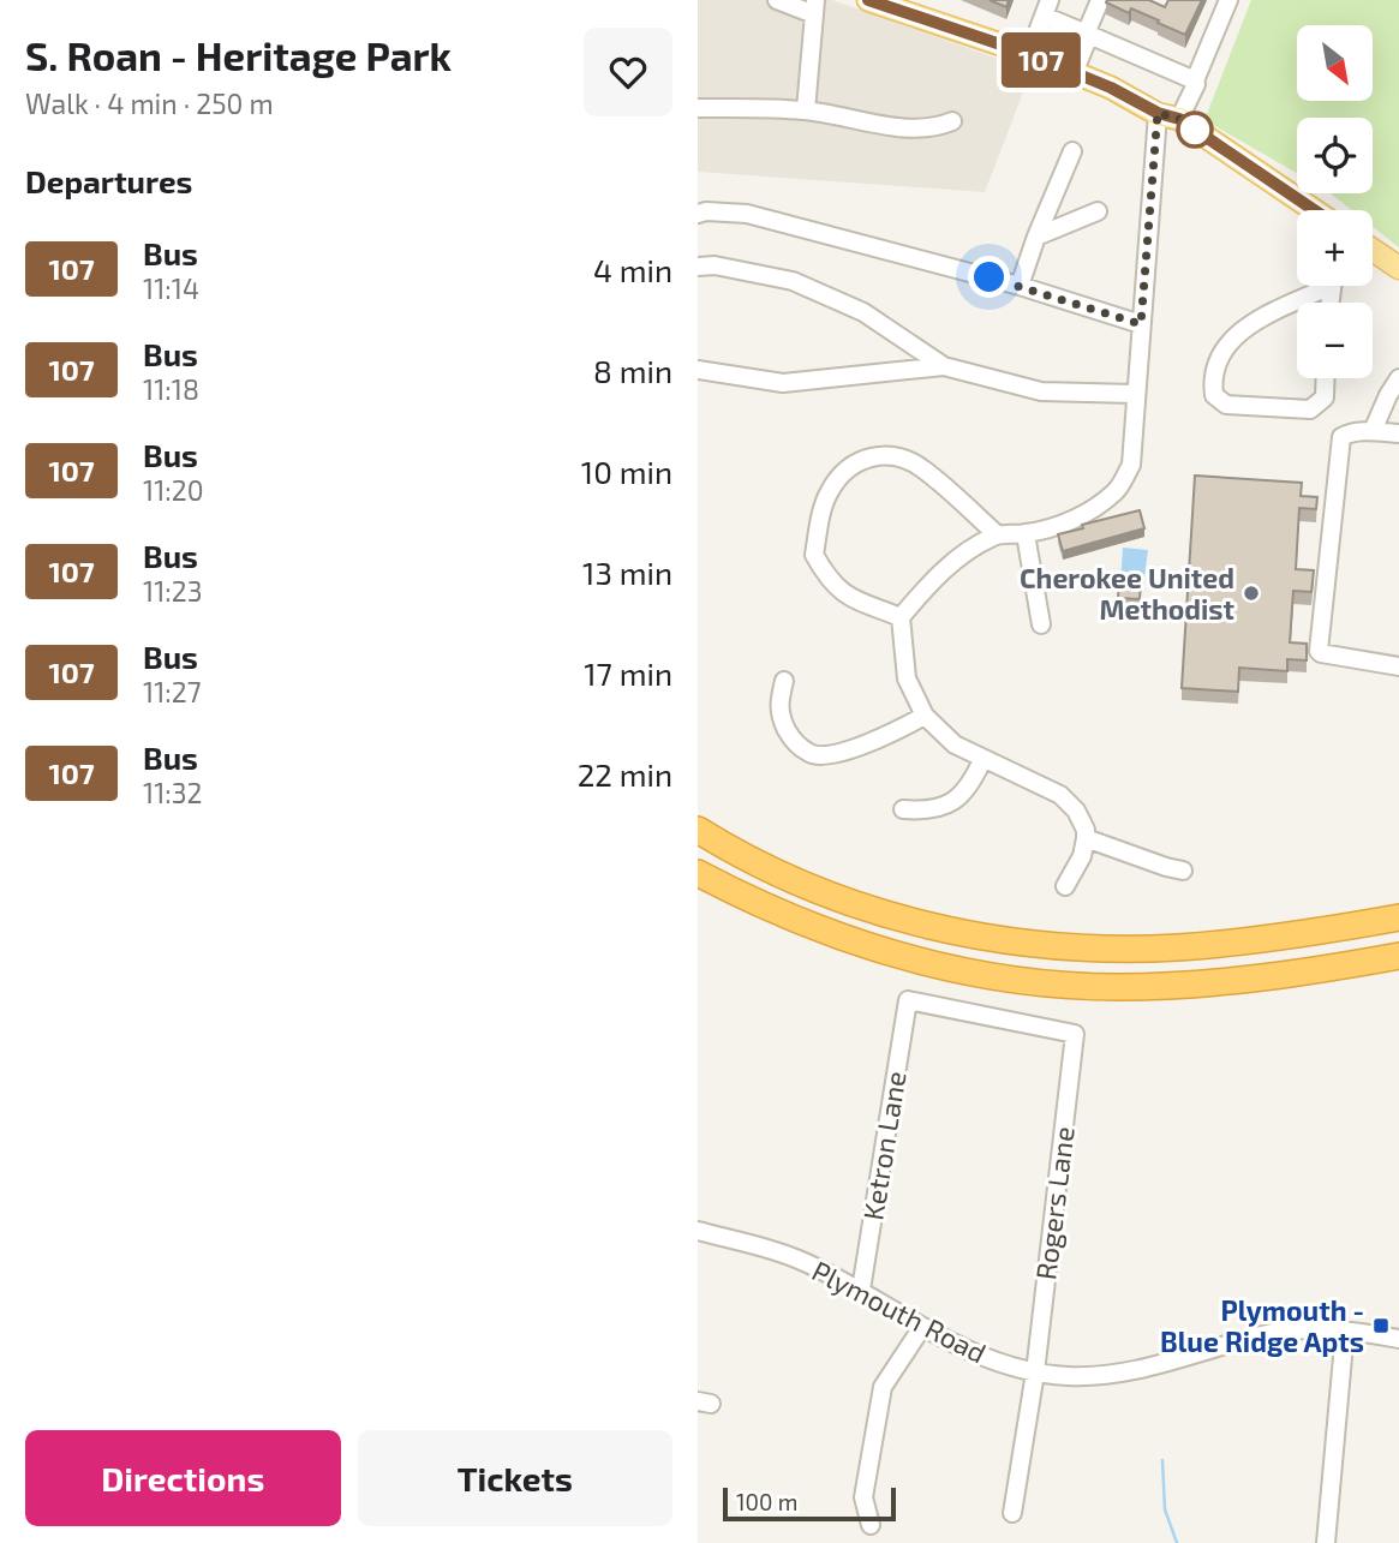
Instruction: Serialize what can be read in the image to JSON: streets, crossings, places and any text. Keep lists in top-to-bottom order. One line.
{"streets":{"street":["Ketron Lane","Rogers Lane","Plymouth Road"]},"crossings":[["Ketron Lane","Rogers Lane"],["Ketron Lane","Plymouth Road"],["Rogers Lane","Plymouth Road"]],"places":{"other":["Cherokee United Methodist"],"transit":["Plymouth - Blue Ridge Apts"]},"lines":["bus line 107"],"scale_bar":"100 m","north":"bottom right","page":{"heading":[["S. Roan - Heritage Park","Walk · 4 min · 250 m"],"Departures"],"on_map":"107","map_buttons":["+","−"],"list":[{"mark":"107","name":"Bus","note":"11:14","value":"4 min"},{"mark":"107","name":"Bus","note":"11:18","value":"8 min"},{"mark":"107","name":"Bus","note":"11:20","value":"10 min"},{"mark":"107","name":"Bus","note":"11:23","value":"13 min"},{"mark":"107","name":"Bus","note":"11:27","value":"17 min"},{"mark":"107","name":"Bus","note":"11:32","value":"22 min"}],"buttons":["Directions","Tickets"],"scale":"100 m"}}
